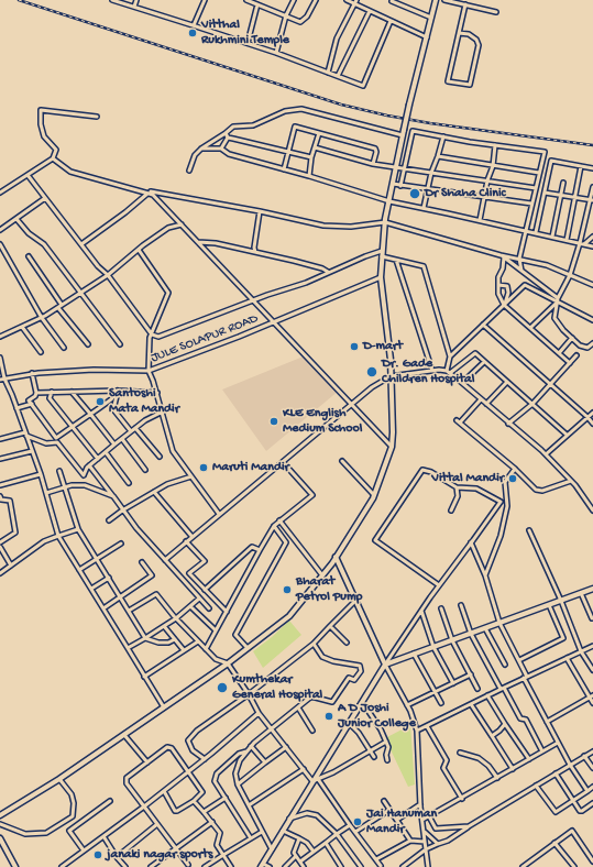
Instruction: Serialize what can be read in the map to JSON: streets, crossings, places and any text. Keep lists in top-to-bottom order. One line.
{"streets":{"street":["JULE SOLAPUR ROAD"]},"places":["Vitthal Rukhmini Temple","Dr Shaha Clinic","D-mart","Dr. Gade Children Hospital","Santoshi Mata Mandir","KLE English Medium School","Maruti Mandir","Vittal Mandir","Bharat Petrol Pump","Kumthekar General Hospital","A D Joshi Junior College","Jai Hanuman Mandir","janaki nagar sports"]}
